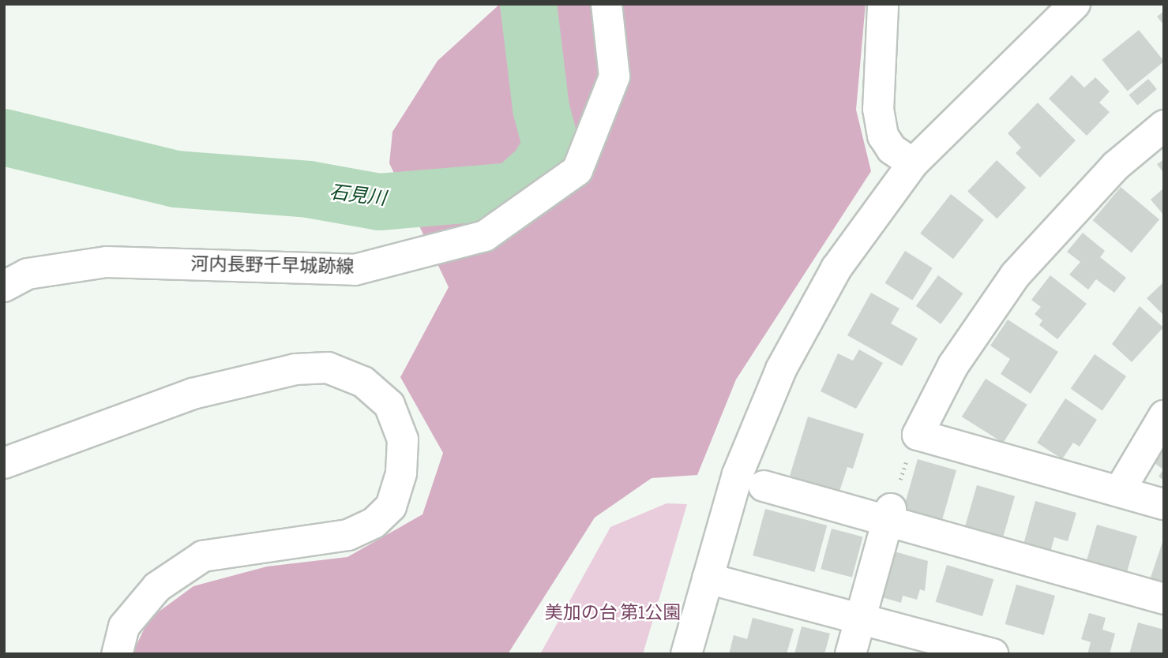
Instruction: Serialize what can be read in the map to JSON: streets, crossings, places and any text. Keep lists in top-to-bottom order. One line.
{"streets":{"street":["河内長野千早城跡線"]},"water":["石見川"],"parks":["美加の台 第1公園"]}
